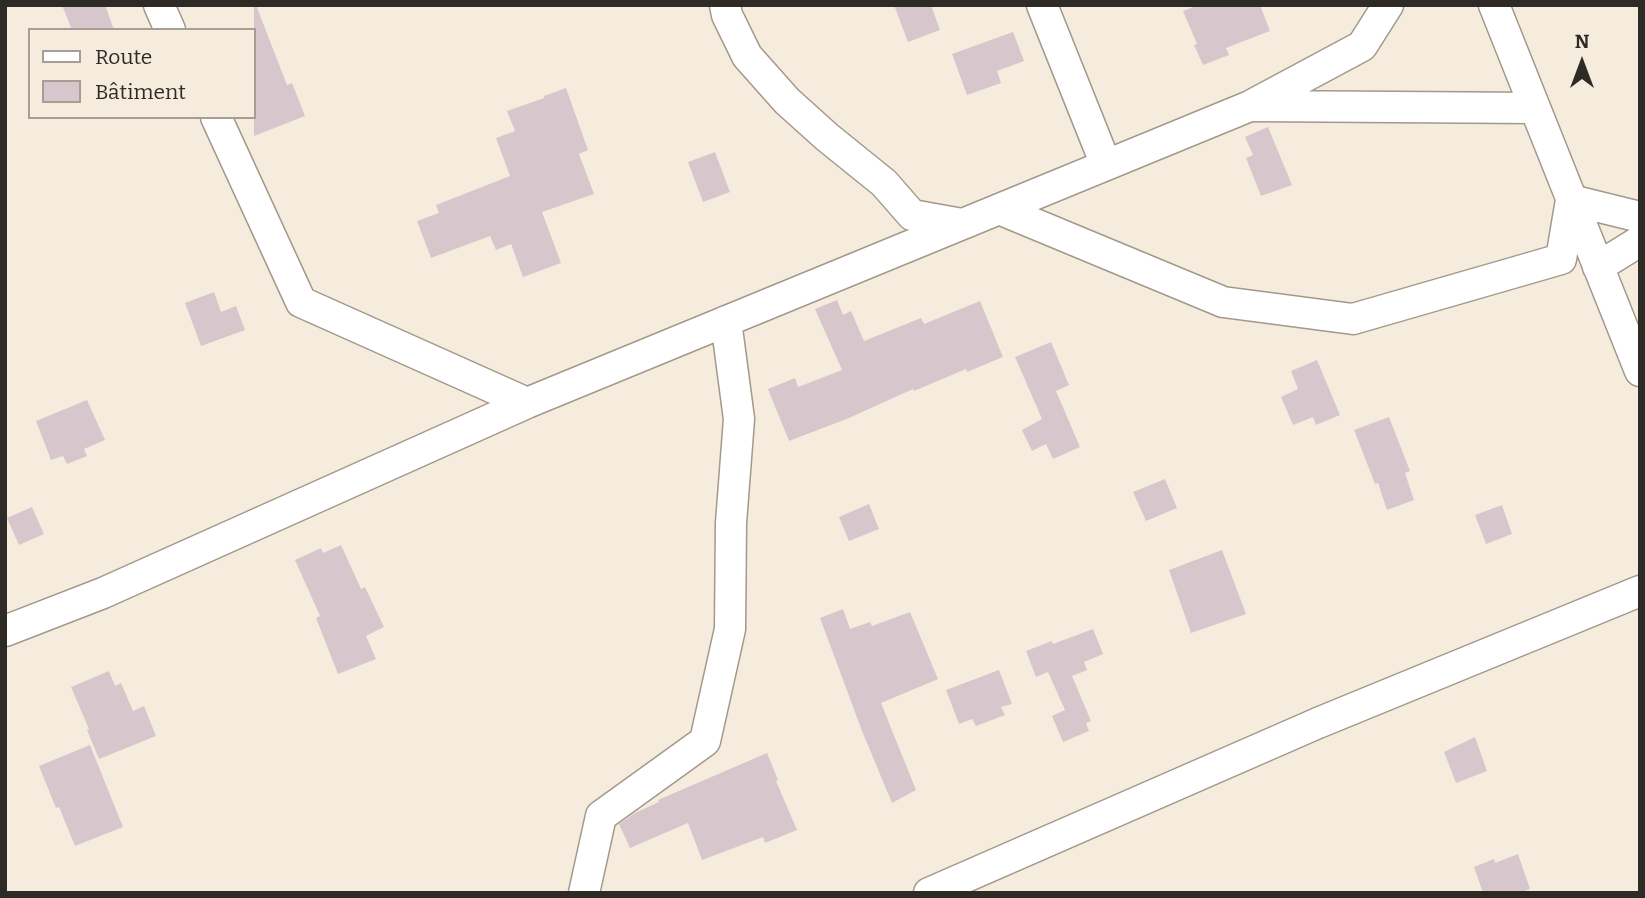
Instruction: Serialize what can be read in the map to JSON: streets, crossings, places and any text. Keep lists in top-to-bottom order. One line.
{"legend":["Route","Bâtiment"],"north":"top"}
